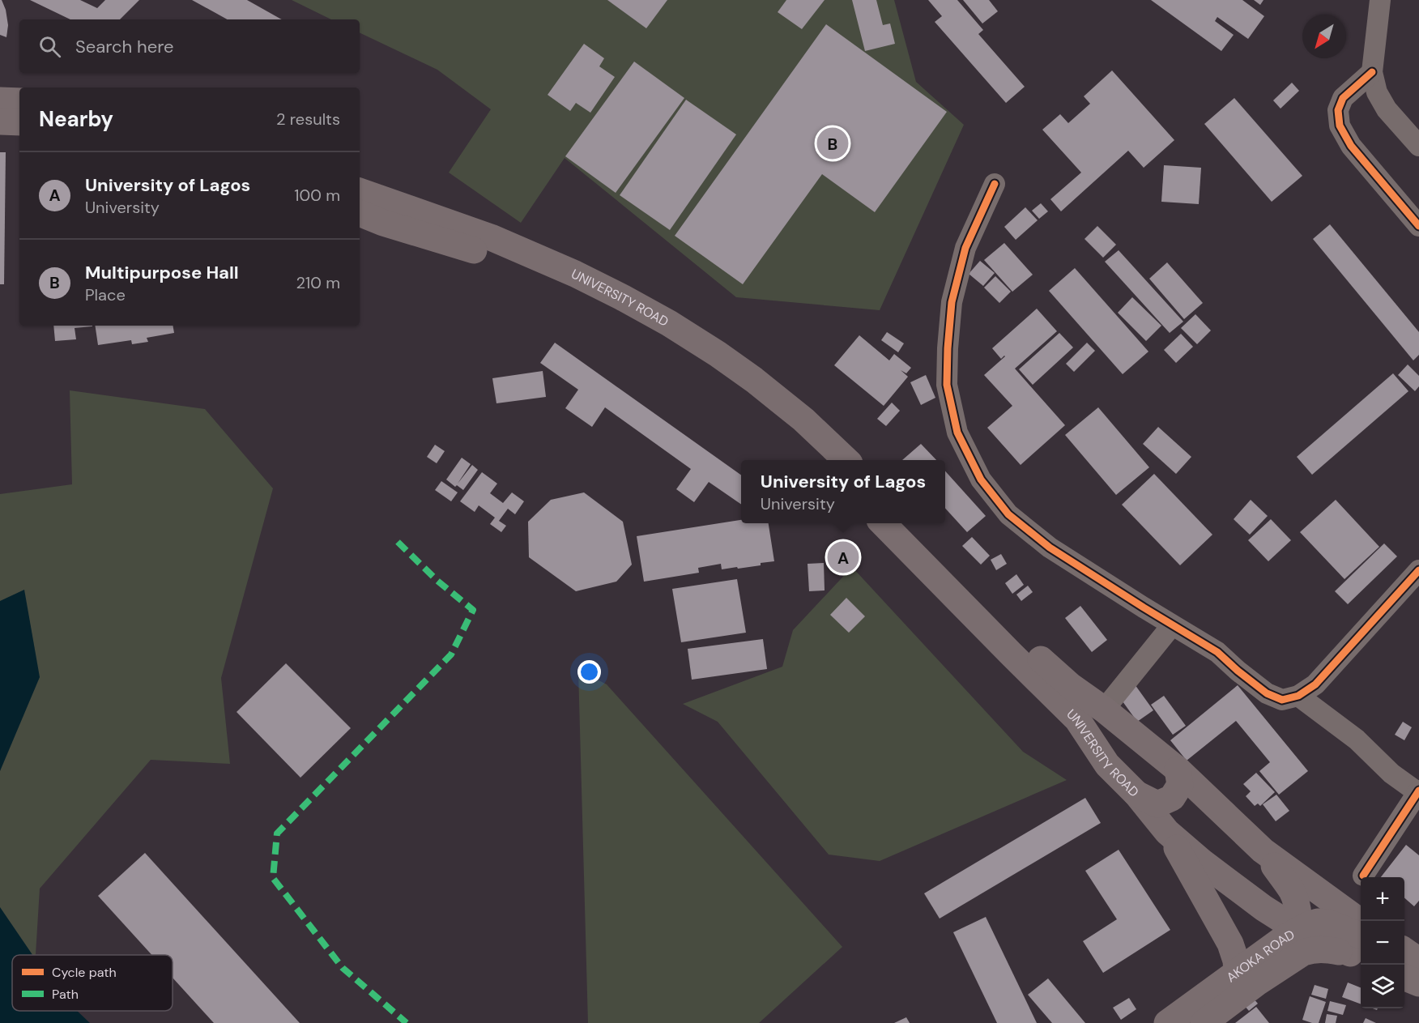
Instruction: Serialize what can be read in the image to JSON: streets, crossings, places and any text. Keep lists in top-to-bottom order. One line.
{"streets":{"main road":["UNIVERSITY ROAD","AKOKA ROAD"]},"crossings":[["UNIVERSITY ROAD","AKOKA ROAD"]],"legend":["Cycle path","Path"],"north":"bottom left","page":{"search":"Search here","heading":["Nearby","2 results"],"pins":["B","A"],"list":[{"mark":"A","name":"University of Lagos","note":"University","value":"100 m"},{"mark":"B","name":"Multipurpose Hall","note":"Place","value":"210 m"}],"popup":["University of Lagos","University"],"map_buttons":["+","−"]}}
